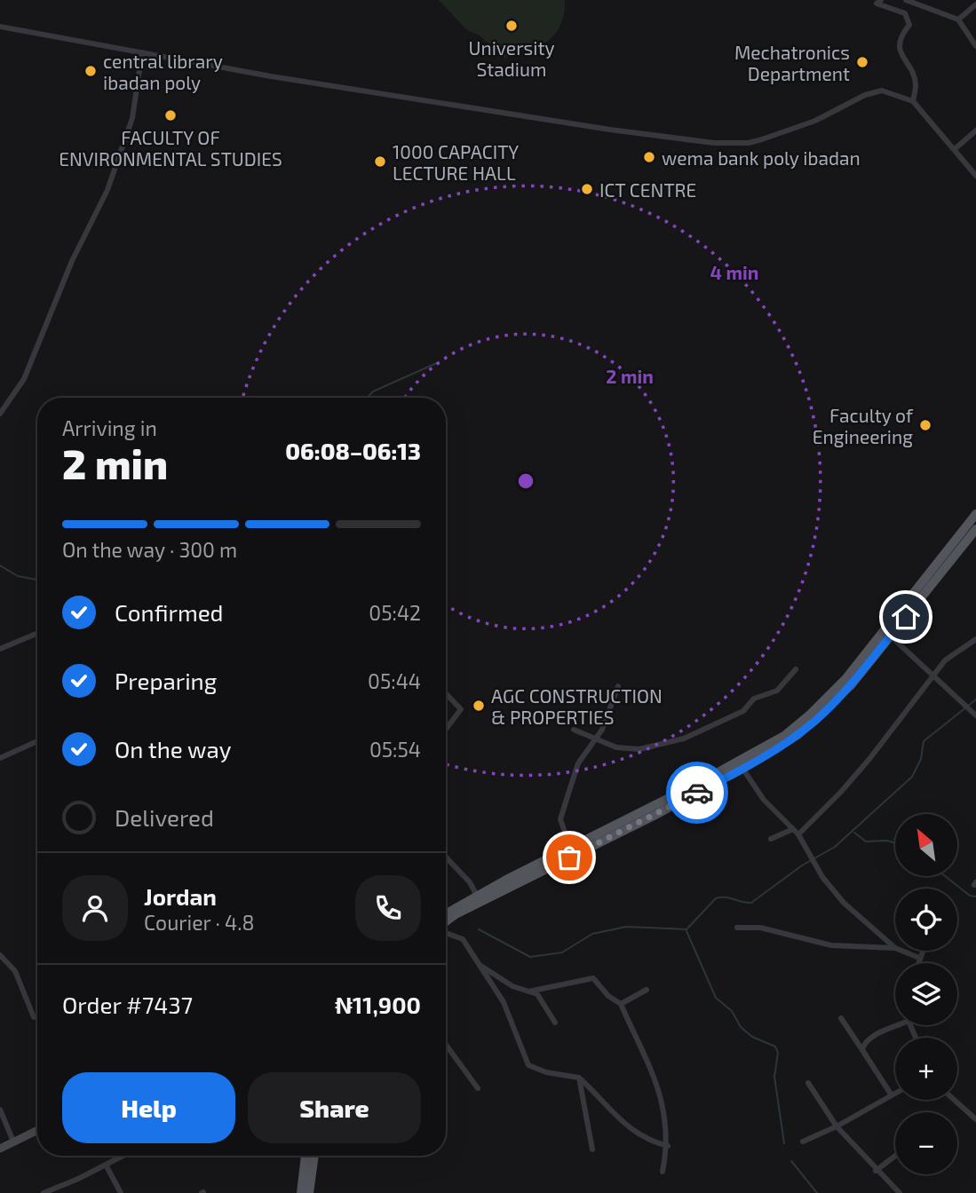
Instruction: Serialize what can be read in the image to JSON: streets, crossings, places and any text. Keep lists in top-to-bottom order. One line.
{"places":["University Stadium","Mechatronics Department","central library ibadan poly","FACULTY OF ENVIRONMENTAL STUDIES","wema bank poly ibadan","1000 CAPACITY LECTURE HALL","ICT CENTRE","Faculty of Engineering","AGC CONSTRUCTION & PROPERTIES"],"north":"top left","page":{"heading":["2 min","Arriving in","06:08–06:13"],"panel":["Jordan","Courier · 4.8","Order #7437","₦11,900"],"bar":"On the way · 300 m","list":[["Confirmed","05:42"],["Preparing","05:44"],["On the way","05:54"],"Delivered"],"map_buttons":["+","−"],"buttons":["Help","Share"]},"rings":["4 min","2 min"]}
